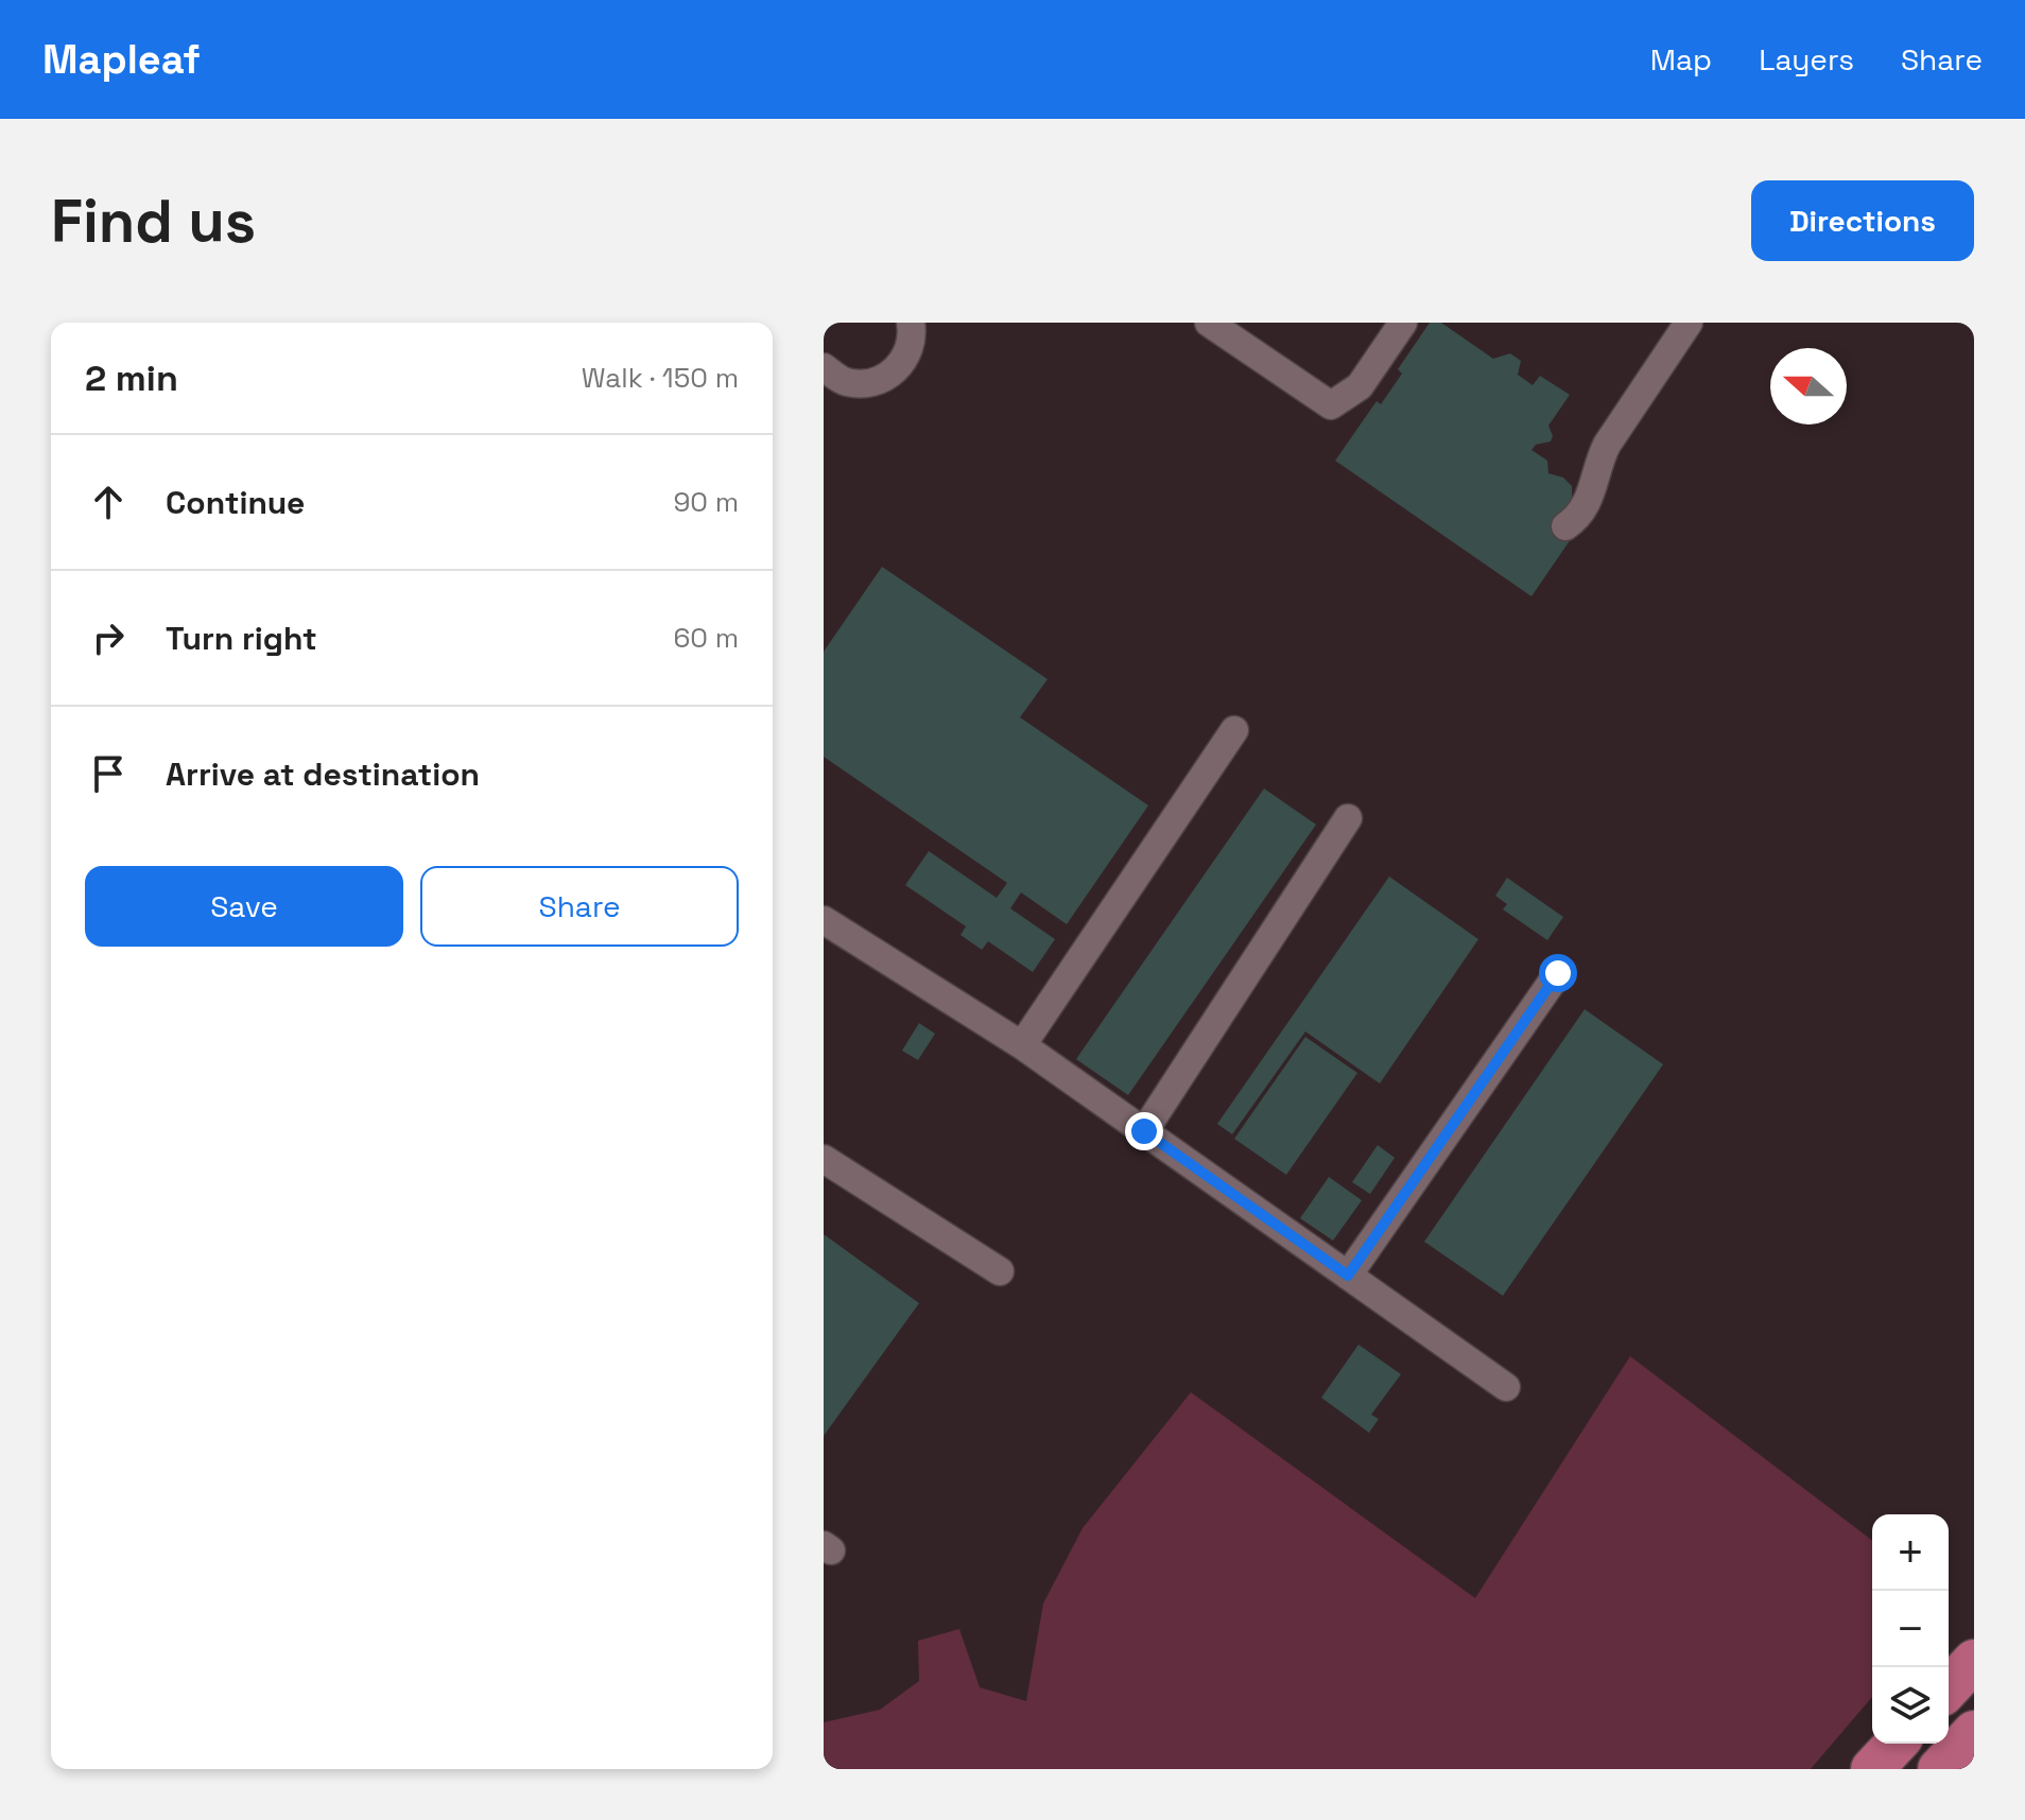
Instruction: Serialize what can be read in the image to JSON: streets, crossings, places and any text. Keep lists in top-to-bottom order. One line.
{"north":"left","page":{"header":"Mapleaf","nav":["Map","Layers","Share"],"buttons":["Directions",["Save","Share"]],"title":"Find us","heading":["2 min","Walk · 150 m"],"list":[["Continue","90 m"],["Turn right","60 m"],"Arrive at destination"],"map_buttons":["+","−"]}}
